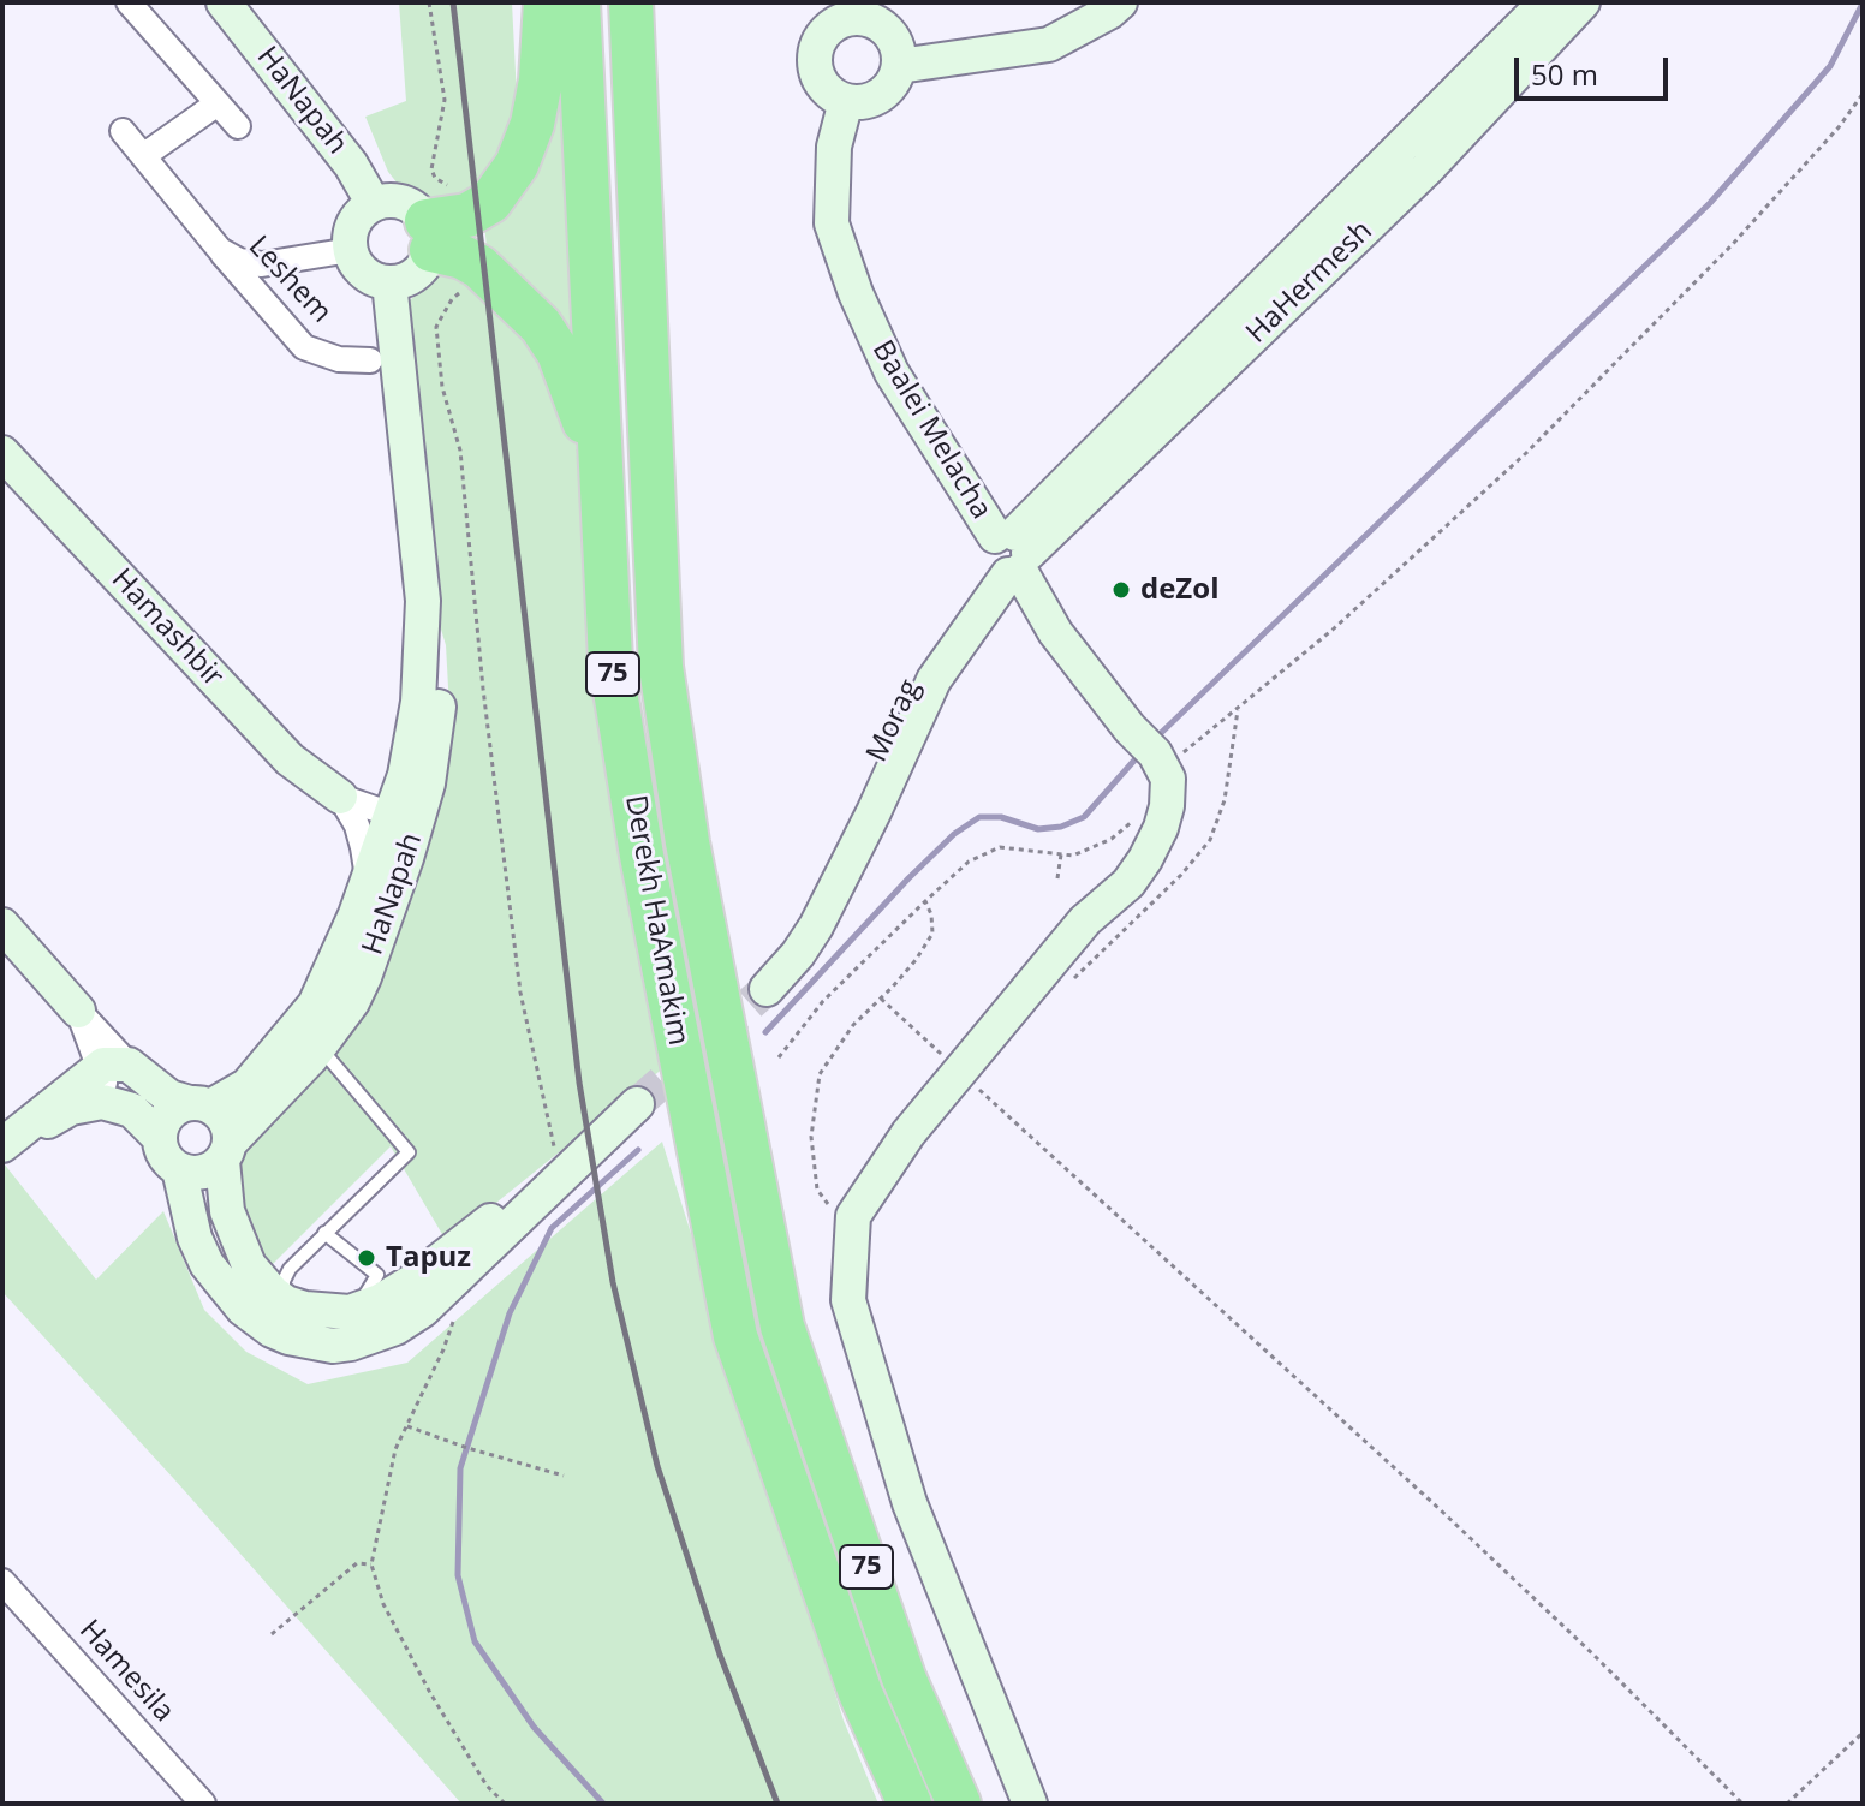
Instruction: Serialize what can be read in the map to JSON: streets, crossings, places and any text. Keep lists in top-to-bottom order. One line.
{"streets":{"highway":["75","Derekh HaAmakim"],"street":["HaNapah","Leshem","HaHermesh","Baalei Melacha","Hamashbir","Morag","Hamesila"]},"crossings":[["HaNapah","Leshem"],["HaNapah","Hamashbir"],["HaHermesh","Baalei Melacha"],["HaHermesh","Morag"],["Baalei Melacha","Morag"]],"places":["deZol","Tapuz"],"scale_bar":"50 m"}
